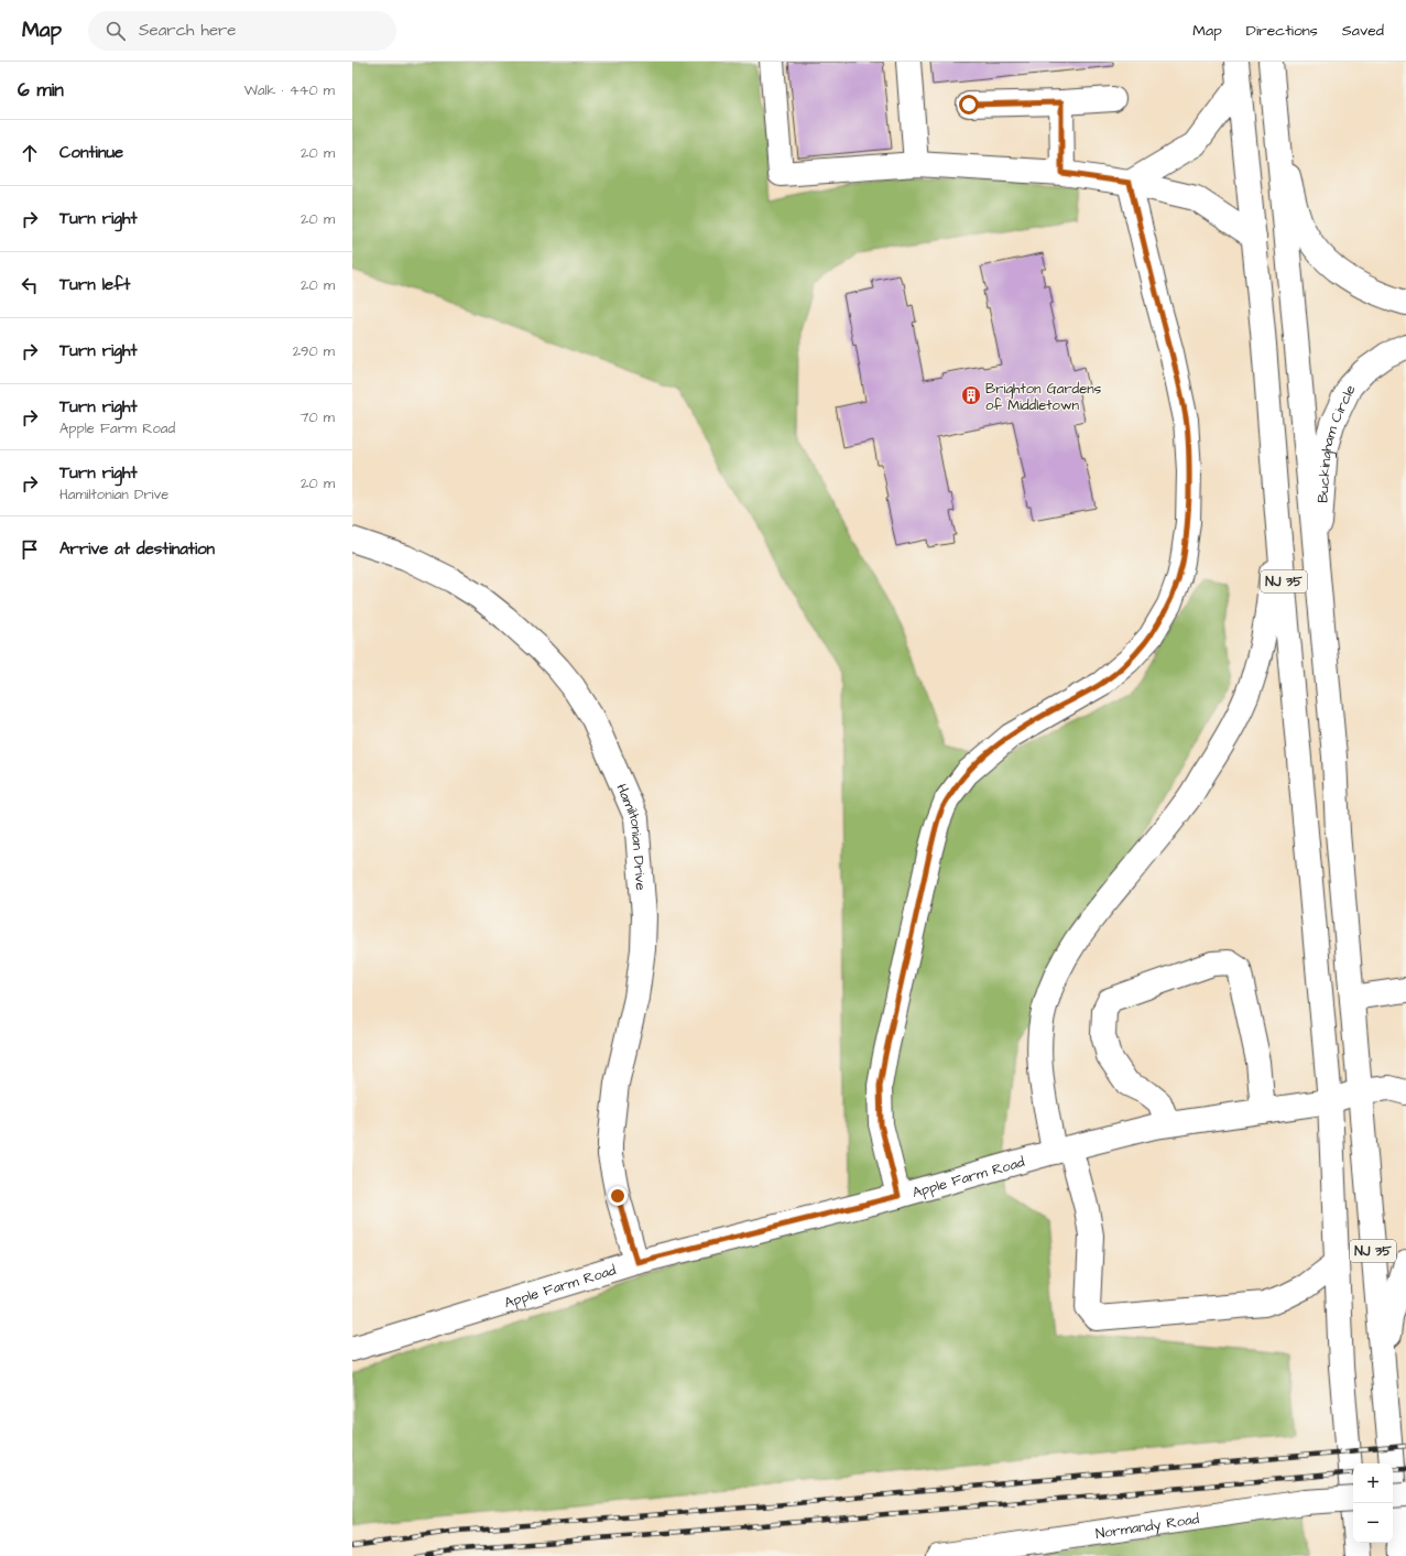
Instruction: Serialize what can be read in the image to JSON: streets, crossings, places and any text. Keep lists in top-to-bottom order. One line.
{"streets":{"main road":["Buckingham Circle","NJ 35","Hamiltonian Drive","Apple Farm Road","Normandy Road"]},"crossings":[["Buckingham Circle","NJ 35"],["NJ 35","Apple Farm Road"],["Hamiltonian Drive","Apple Farm Road"]],"places":{"building":["Brighton Gardens of Middletown"]},"page":{"header":"Map","search":"Search here","nav":["Map","Directions","Saved"],"heading":["6 min","Walk · 440 m"],"list":[["Continue","20 m"],["Turn right","20 m"],["Turn left","20 m"],["Turn right","290 m"],["Turn right","Apple Farm Road","70 m"],["Turn right","Hamiltonian Drive","20 m"],"Arrive at destination"],"map_buttons":["+","−"]}}
